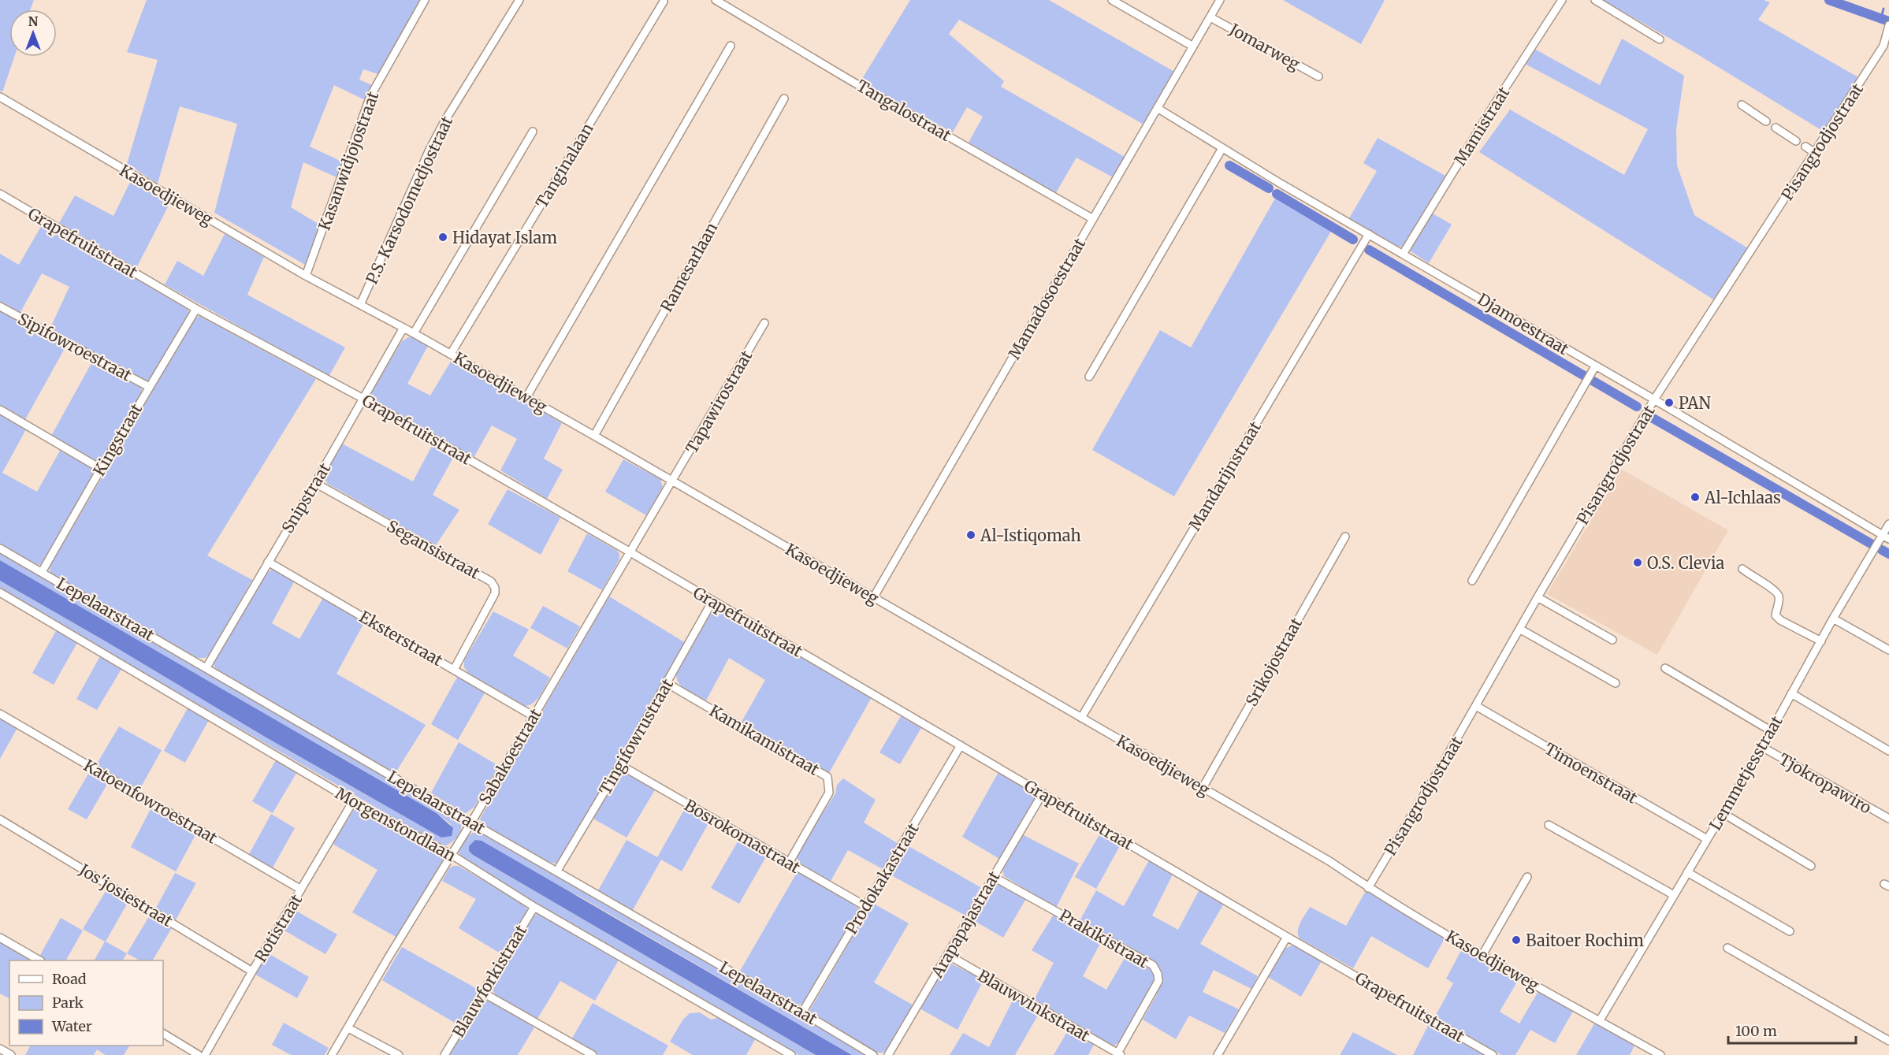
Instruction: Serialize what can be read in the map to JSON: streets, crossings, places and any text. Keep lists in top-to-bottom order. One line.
{"streets":{"street":["Jomarweg","Tangalostraat","Mamistraat","Pisangrodjostraat","Kasanwidjojostraat","Tanginalaan","Kasoedjieweg","P.S. Karsodomedjostraat","Grapefruitstraat","Ramesarlaan","Mamadosoestraat","Djamoestraat","Sipifowroestraat","Tapawirostraat","Kingstraat","Mandarijnstraat","Snipstraat","Segansistraat","Lepelaarstraat","Eksterstraat","Srikojostraat","Tingifowrustraat","Kamikamistraat","Sabakoestraat","Timoenstraat","Lemmetjesstraat","Tjokropawiro","Katoenfowroestraat","Morgenstondlaan","Bosrokomastraat","Prodokakastraat","Jos'josiestraat","Arapapajastraat","Rotistraat","Prakikistraat","Blauwforkistraat","Blauwvinkstraat"]},"crossings":[["Jomarweg","Mamadosoestraat"],["Tangalostraat","Mamadosoestraat"],["Mamistraat","Djamoestraat"],["Pisangrodjostraat","Kasoedjieweg"],["Pisangrodjostraat","Djamoestraat"],["Pisangrodjostraat","Timoenstraat"],["Kasanwidjojostraat","Kasoedjieweg"],["Tanginalaan","Kasoedjieweg"],["Kasoedjieweg","P.S. Karsodomedjostraat"],["Kasoedjieweg","Ramesarlaan"],["Kasoedjieweg","Mamadosoestraat"],["Kasoedjieweg","Tapawirostraat"],["Kasoedjieweg","Mandarijnstraat"],["Kasoedjieweg","Snipstraat"],["Kasoedjieweg","Srikojostraat"],["Kasoedjieweg","Sabakoestraat"],["Kasoedjieweg","Lemmetjesstraat"],["Grapefruitstraat","Kingstraat"],["Grapefruitstraat","Snipstraat"],["Grapefruitstraat","Tingifowrustraat"],["Grapefruitstraat","Sabakoestraat"],["Grapefruitstraat","Prodokakastraat"],["Grapefruitstraat","Arapapajastraat"],["Mamadosoestraat","Djamoestraat"],["Djamoestraat","Mandarijnstraat"],["Djamoestraat","Lemmetjesstraat"],["Sipifowroestraat","Kingstraat"],["Tapawirostraat","Sabakoestraat"],["Kingstraat","Lepelaarstraat"],["Snipstraat","Segansistraat"],["Snipstraat","Lepelaarstraat"],["Snipstraat","Eksterstraat"],["Segansistraat","Eksterstraat"],["Lepelaarstraat","Tingifowrustraat"],["Lepelaarstraat","Sabakoestraat"],["Lepelaarstraat","Prodokakastraat"],["Eksterstraat","Sabakoestraat"],["Tingifowrustraat","Kamikamistraat"],["Tingifowrustraat","Bosrokomastraat"],["Kamikamistraat","Bosrokomastraat"],["Sabakoestraat","Morgenstondlaan"],["Timoenstraat","Lemmetjesstraat"],["Lemmetjesstraat","Tjokropawiro"],["Katoenfowroestraat","Rotistraat"],["Morgenstondlaan","Rotistraat"],["Morgenstondlaan","Blauwforkistraat"],["Bosrokomastraat","Prodokakastraat"],["Jos'josiestraat","Rotistraat"],["Arapapajastraat","Prakikistraat"],["Arapapajastraat","Blauwvinkstraat"],["Prakikistraat","Blauwvinkstraat"]],"places":["Hidayat Islam","PAN","Al-Ichlaas","Al-Istiqomah","O.S. Clevia","Baitoer Rochim"],"legend":["Road","Park","Water"],"scale_bar":"100 m","north":"top"}
